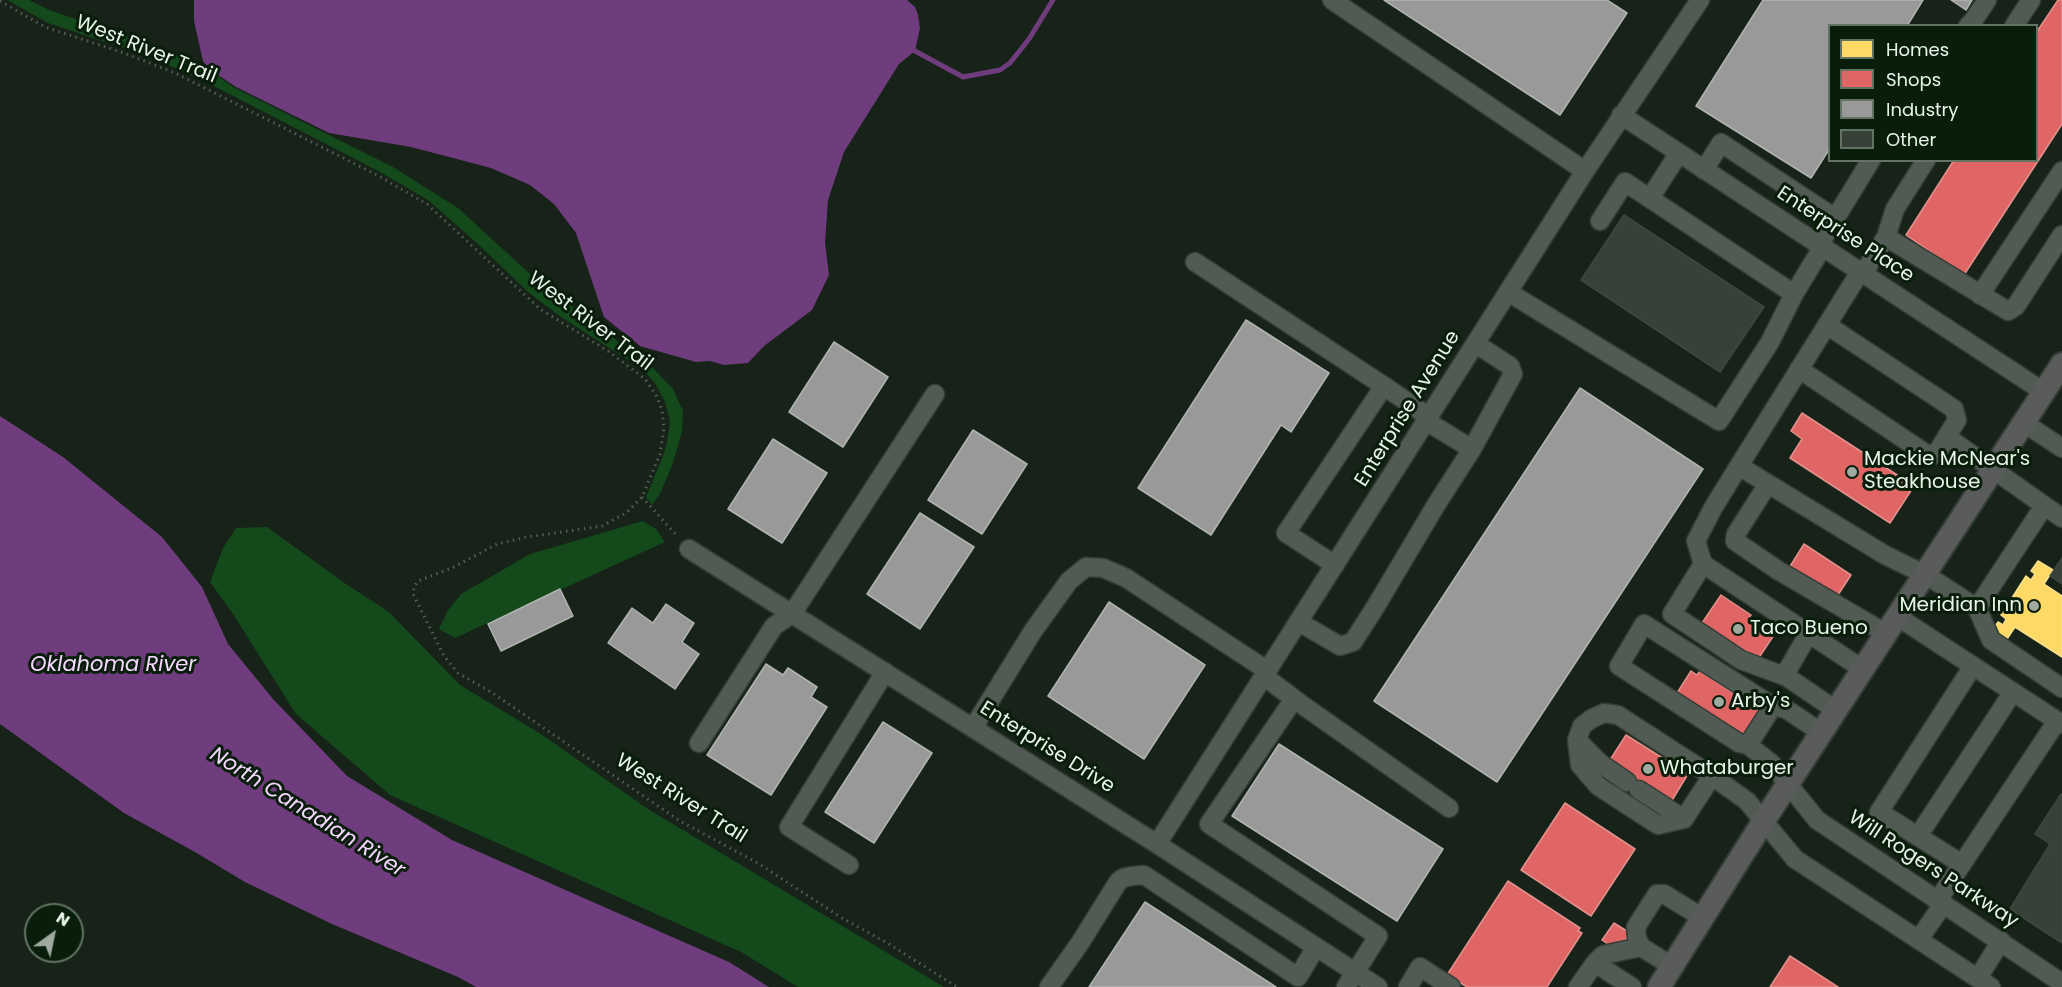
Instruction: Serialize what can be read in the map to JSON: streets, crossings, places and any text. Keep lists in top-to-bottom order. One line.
{"streets":{"street":["Enterprise Place","Enterprise Avenue","Enterprise Drive","Will Rogers Parkway"],"path":["West River Trail"]},"crossings":[["Enterprise Place","Enterprise Avenue"],["Enterprise Avenue","Enterprise Drive"]],"water":["Oklahoma River","North Canadian River"],"places":["Mackie McNear's Steakhouse","Meridian Inn","Taco Bueno","Arby's","Whataburger"],"legend":["Homes","Shops","Industry","Other"],"north":"top right"}
